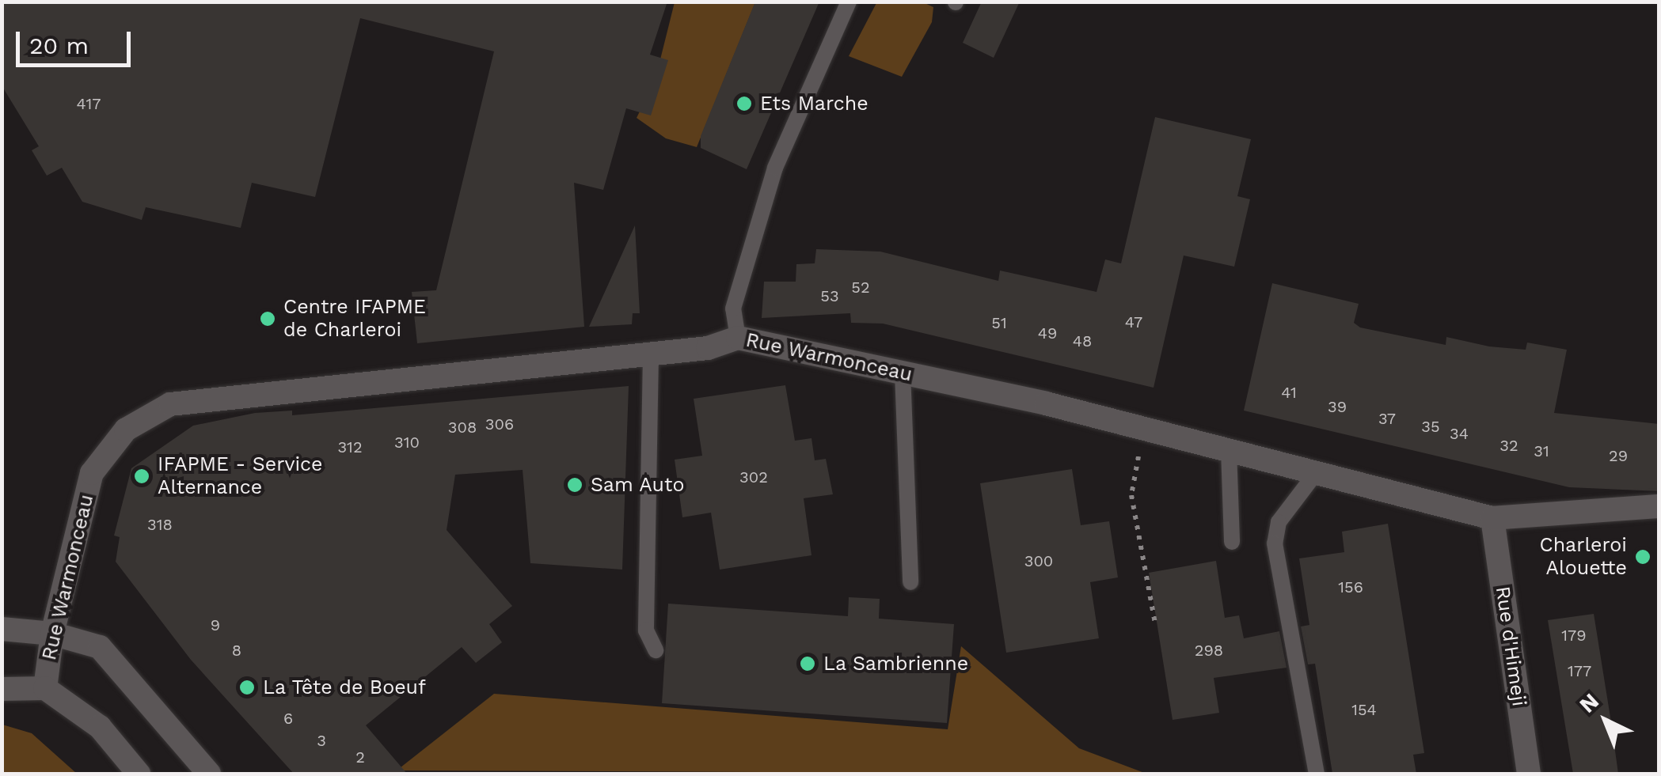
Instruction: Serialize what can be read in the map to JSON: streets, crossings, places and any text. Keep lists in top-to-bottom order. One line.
{"streets":{"street":["Rue Warmonceau","Rue d'Himeji"]},"crossings":[["Rue Warmonceau","Rue d'Himeji"]],"places":["Ets Marche","Centre IFAPME de Charleroi","IFAPME - Service Alternance","Sam Auto","Charleroi Alouette","La Sambrienne","La Tête de Boeuf"],"house_numbers":["417","52","53","47","51","49","48","41","39","37","306","35","308","34","310","32","312","31","29","302","318","300","156","9","179","8","298","177","154","6","3","2"],"scale_bar":"20 m","north":"top left"}
